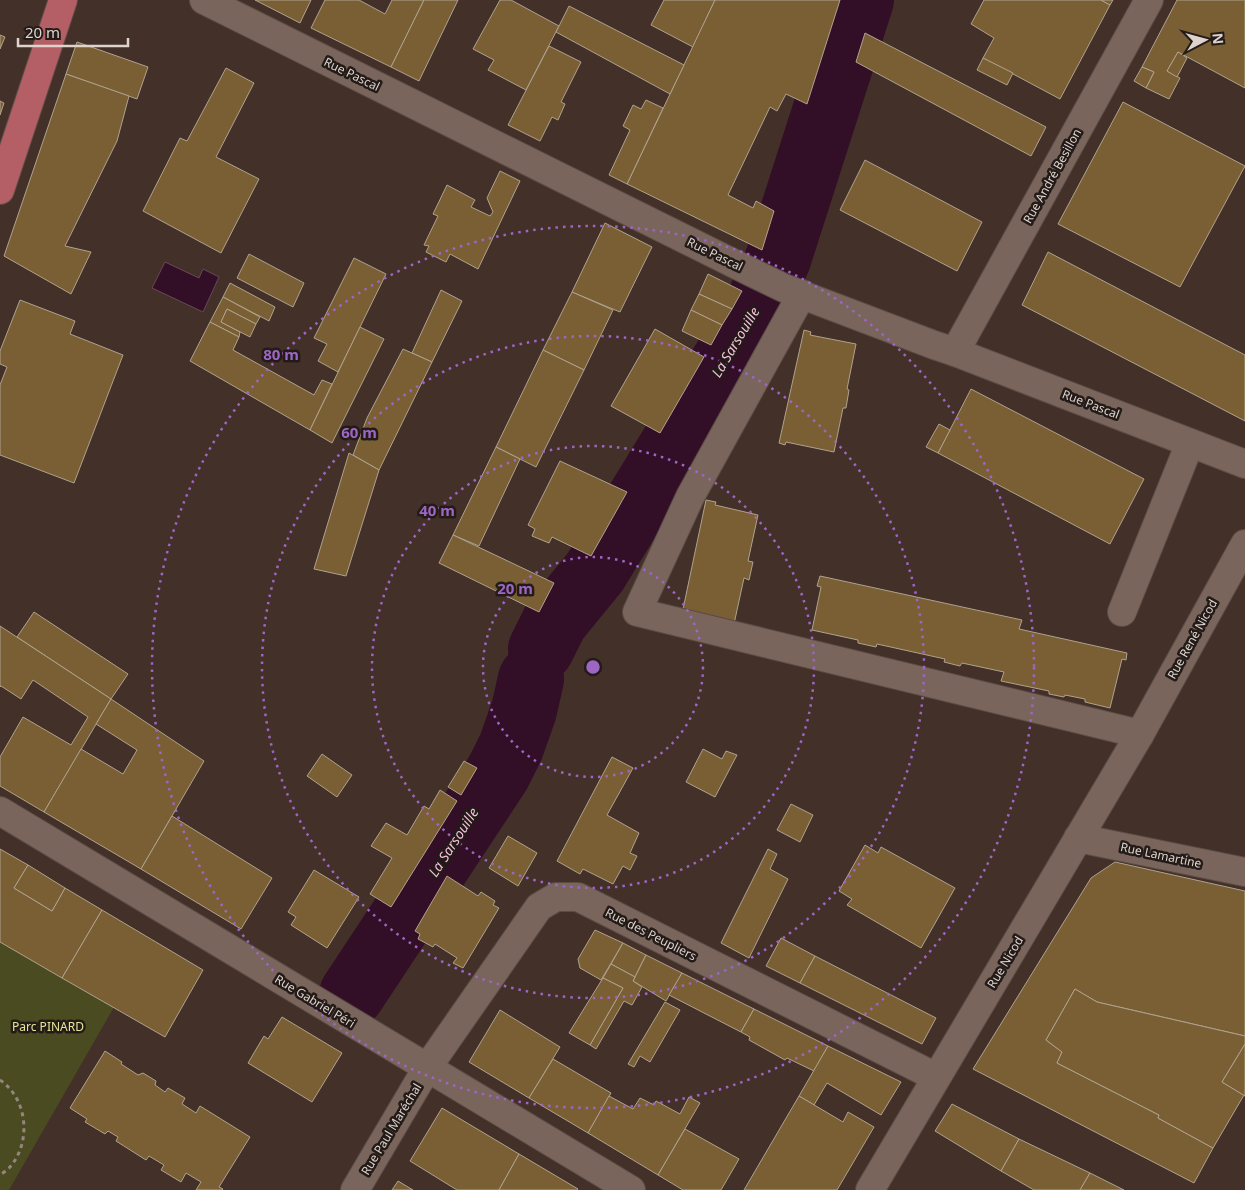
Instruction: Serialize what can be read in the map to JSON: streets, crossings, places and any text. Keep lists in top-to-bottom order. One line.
{"streets":{"street":["Rue Pascal","Rue André Besillon","Rue René Nicod","Rue Lamartine","Rue des Peupliers","Rue Nicod","Rue Gabriel Péri","Rue Paul Maréchal"]},"crossings":[["Rue Pascal","Rue André Besillon"],["Rue René Nicod","Rue Nicod"],["Rue Lamartine","Rue Nicod"],["Rue des Peupliers","Rue Nicod"],["Rue des Peupliers","Rue Gabriel Péri"],["Rue des Peupliers","Rue Paul Maréchal"],["Rue Gabriel Péri","Rue Paul Maréchal"]],"water":["La Sarsouille"],"parks":["Parc PINARD"],"scale_bar":"20 m","north":"right","rings":["80 m","60 m","40 m","20 m"]}
